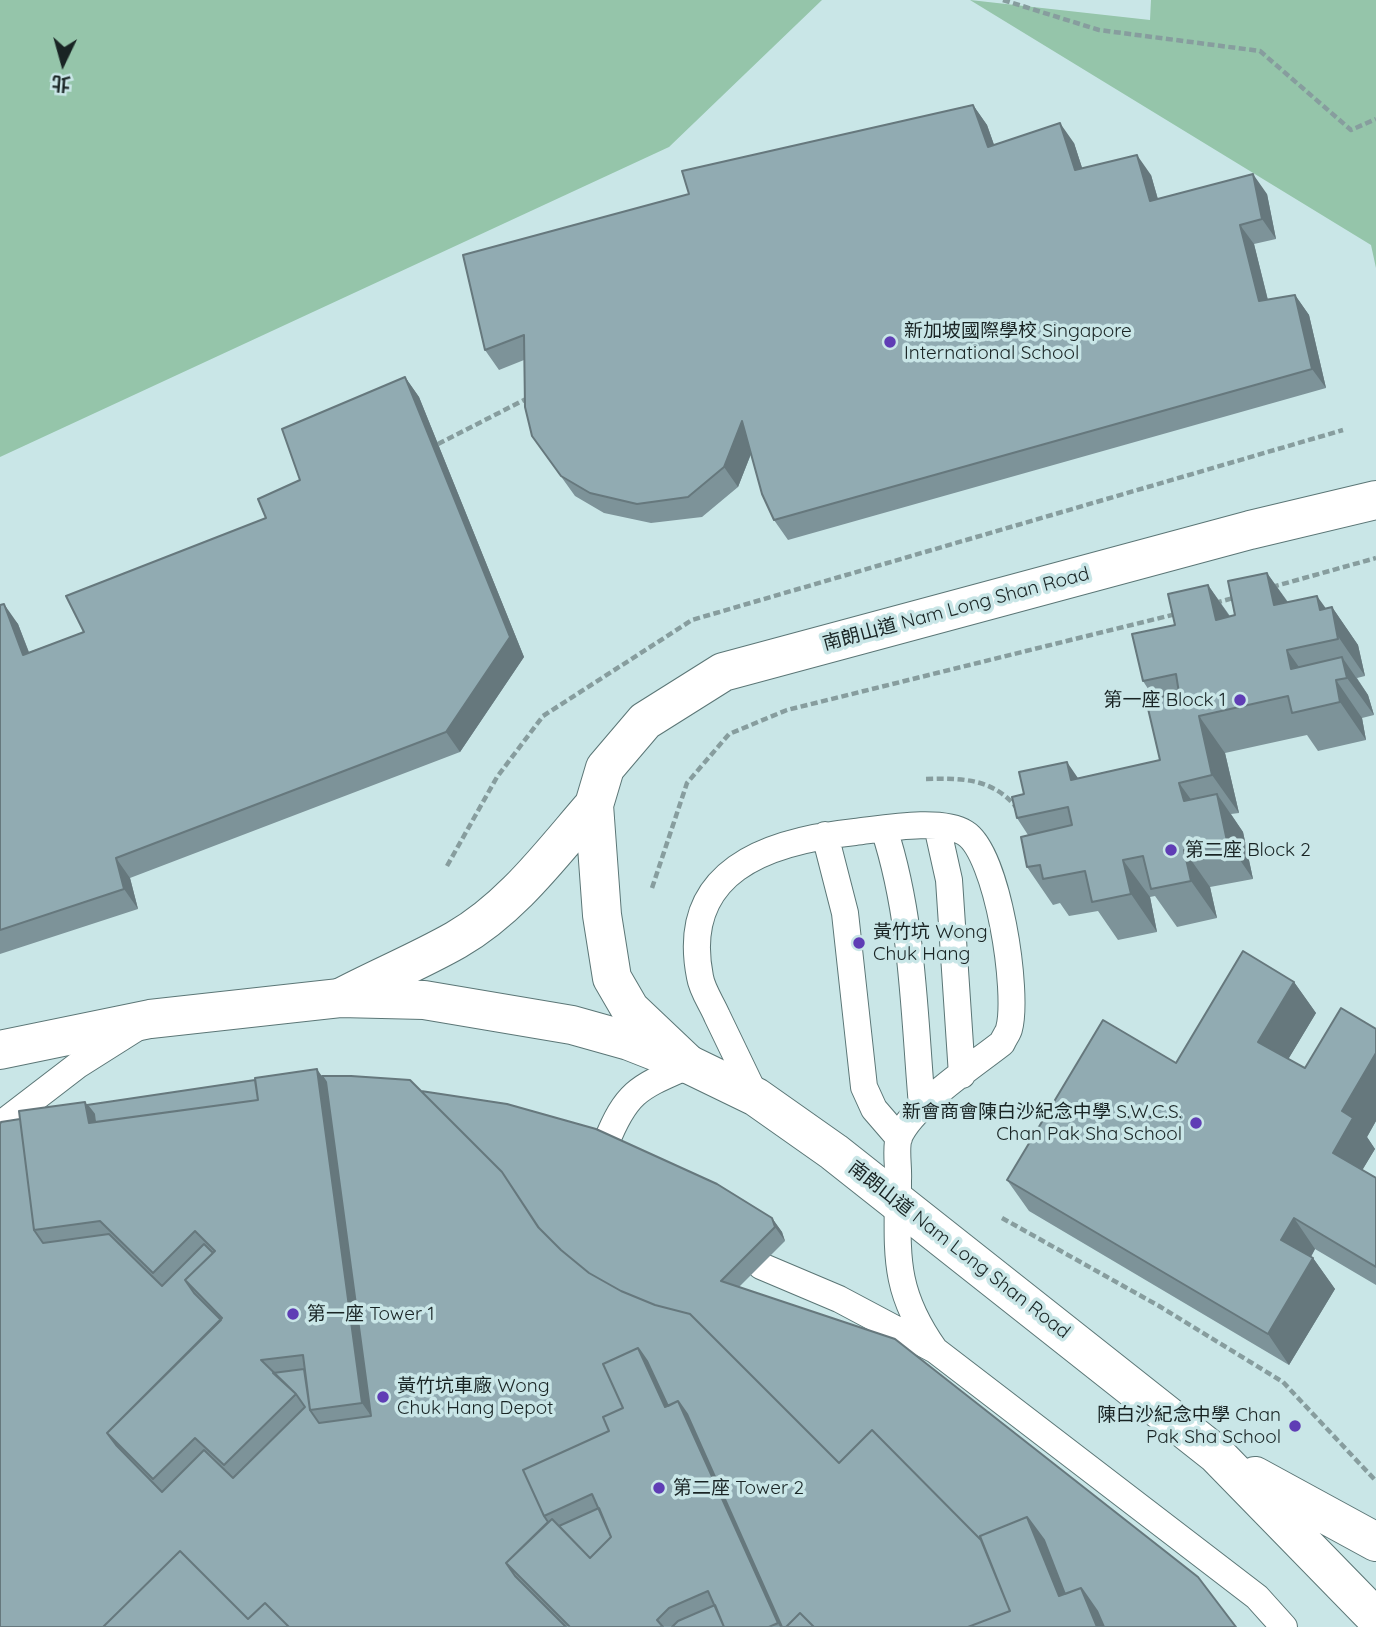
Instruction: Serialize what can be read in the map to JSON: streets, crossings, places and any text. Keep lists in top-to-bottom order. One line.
{"streets":{"street":["南朗山道 Nam Long Shan Road"]},"places":["新加坡國際學校 Singapore International School","第一座 Block 1","第二座 Block 2","黃竹坑 Wong Chuk Hang","新會商會陳白沙紀念中學 S.W.C.S. Chan Pak Sha School","第一座 Tower 1","黃竹坑車廠 Wong Chuk Hang Depot","陳白沙紀念中學 Chan Pak Sha School","第二座 Tower 2"],"north":"bottom"}
